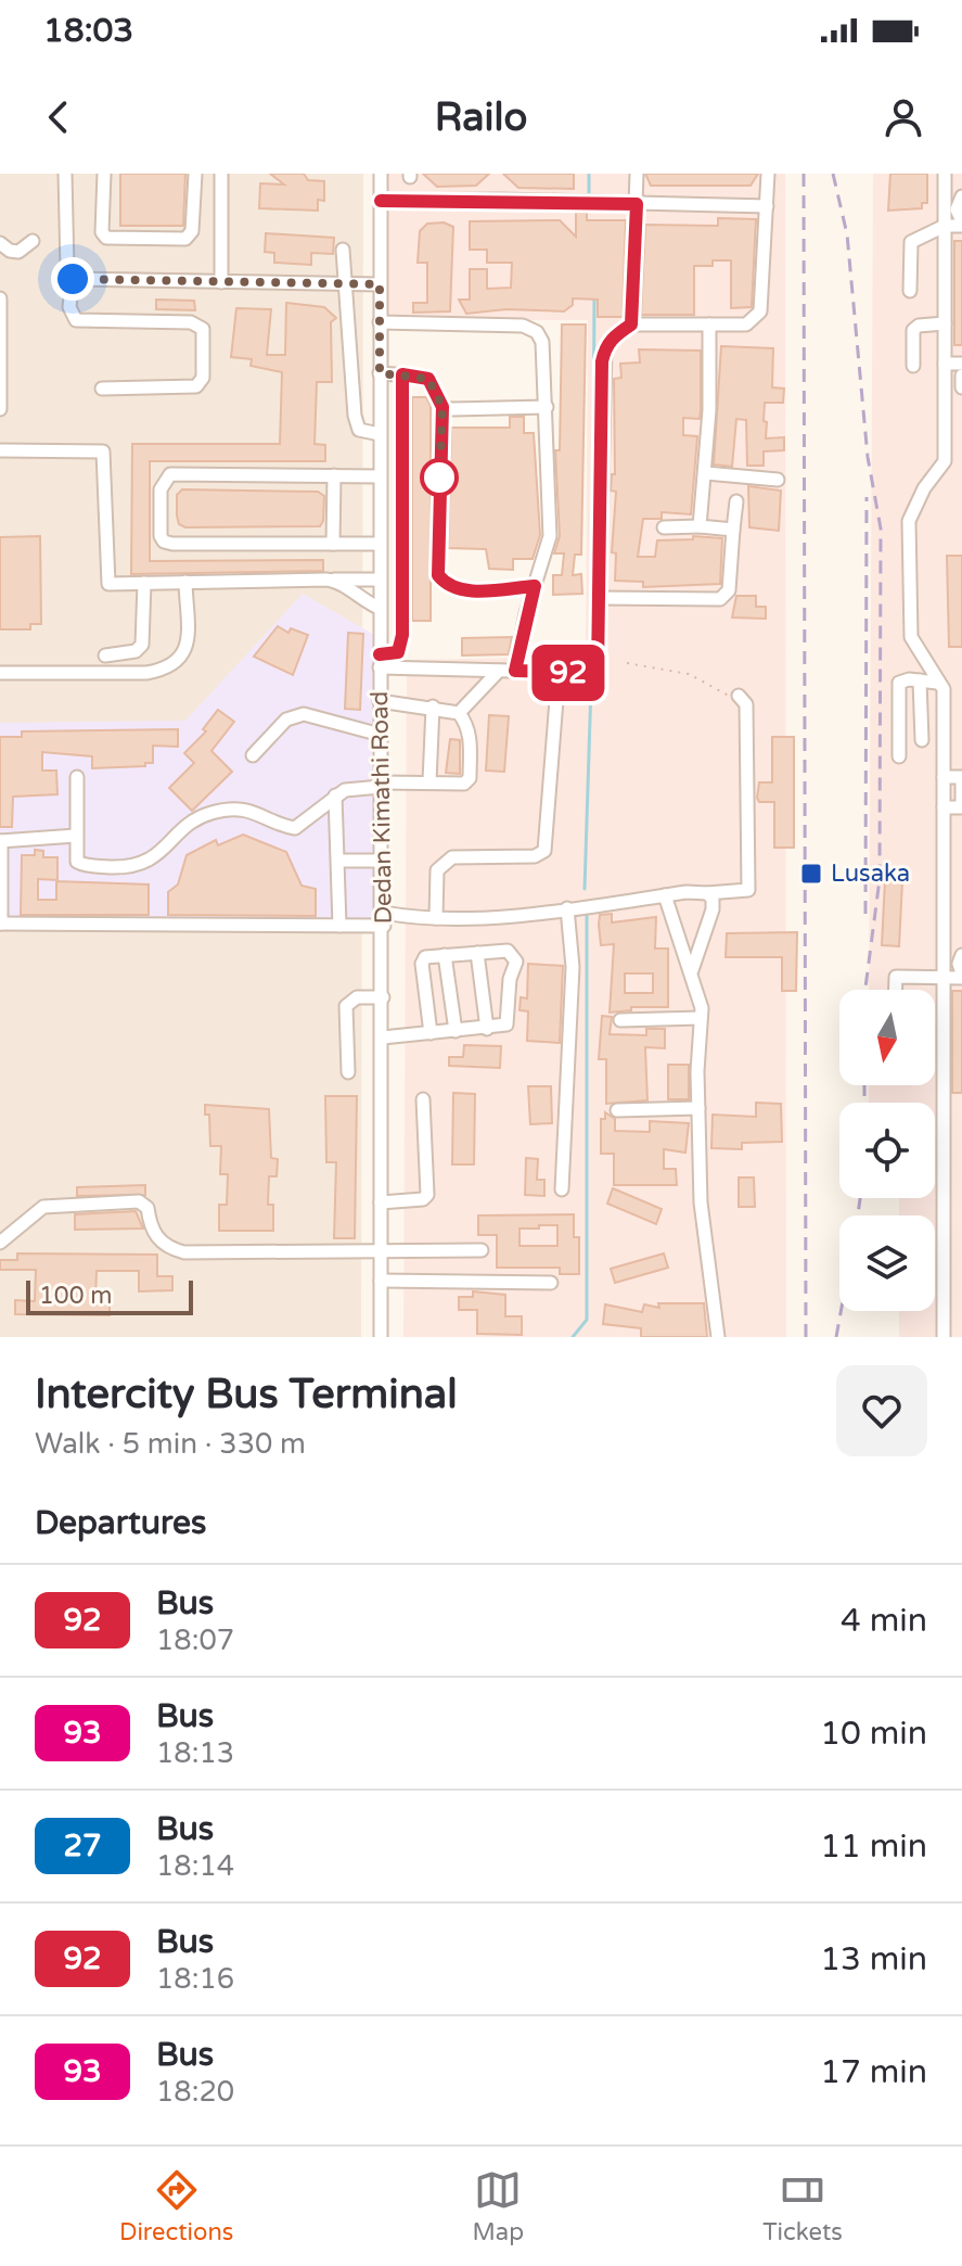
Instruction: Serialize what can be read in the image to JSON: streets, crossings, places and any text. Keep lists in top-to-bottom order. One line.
{"streets":{"street":["Dedan Kimathi Road"]},"places":{"transit":["Lusaka"]},"lines":["bus line 92"],"scale_bar":"100 m","north":"bottom","page":{"status":"18:03","header":"Railo","on_map":"92","scale":"100 m","heading":[["Intercity Bus Terminal","Walk · 5 min · 330 m"],"Departures"],"list":[{"mark":"92","name":"Bus","note":"18:07","value":"4 min"},{"mark":"93","name":"Bus","note":"18:13","value":"10 min"},{"mark":"27","name":"Bus","note":"18:14","value":"11 min"},{"mark":"92","name":"Bus","note":"18:16","value":"13 min"},{"mark":"93","name":"Bus","note":"18:20","value":"17 min"}],"tabs":["Directions","Map","Tickets"]}}
